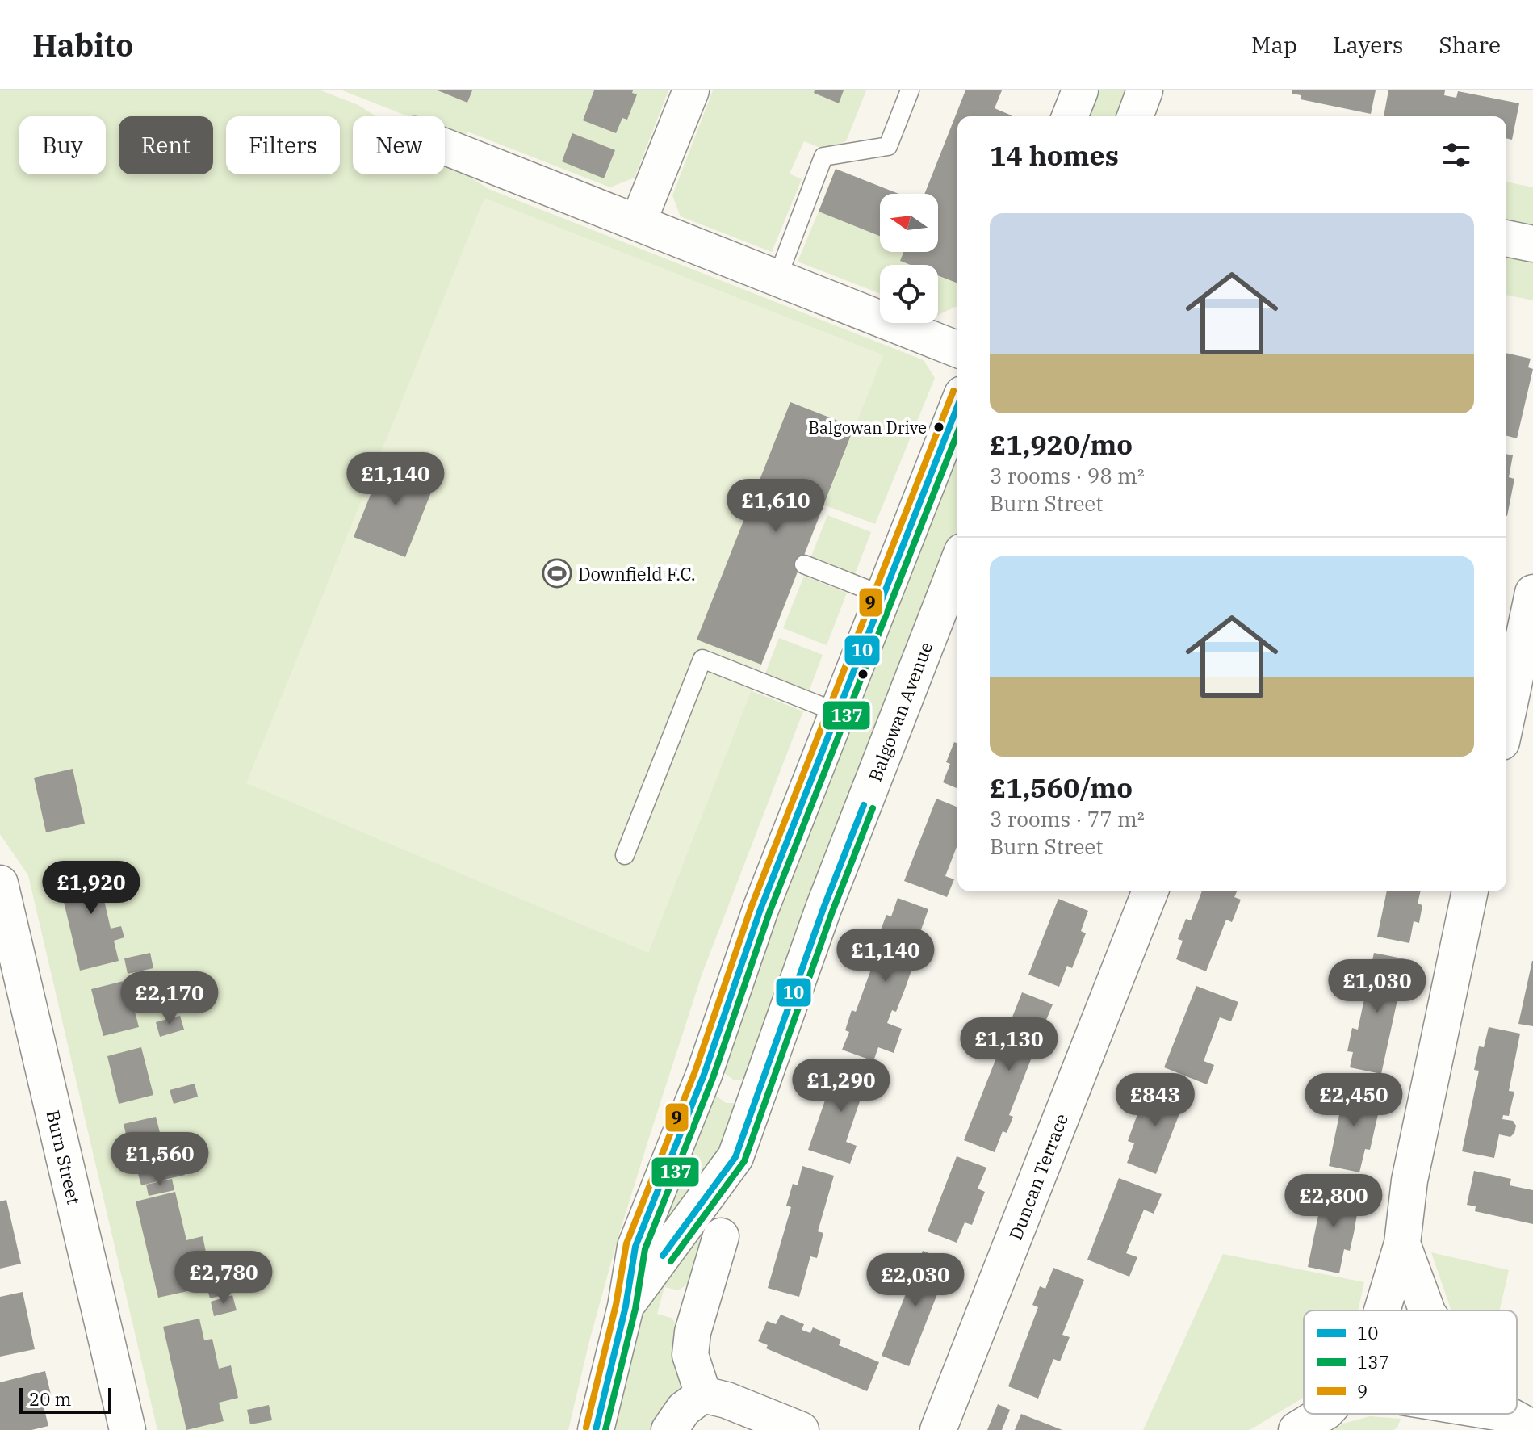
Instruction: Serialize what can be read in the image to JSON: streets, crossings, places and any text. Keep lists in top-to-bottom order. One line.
{"streets":{"street":["Balgowan Avenue","Burn Street","Duncan Terrace"]},"places":{"other":["Balgowan Drive"],"sports":["Downfield F.C."]},"lines":["transit line 9","transit line 10","transit line 137"],"legend":["10","137","9"],"scale_bar":"20 m","north":"left","page":{"header":"Habito","nav":["Map","Layers","Share"],"chip":["Buy","Rent","Filters","New"],"heading":"14 homes","list":[{"name":"£1,920/mo","note":"3 rooms · 98 m² · Burn Street"},{"name":"£1,560/mo","note":"3 rooms · 77 m² · Burn Street"}],"price":["£1,140","£1,610","£1,920","£1,140","£1,030","£2,170","£1,130","£1,290","£843","£2,450","£1,560","£2,800","£2,780","£2,030"],"scale":"20 m"}}
